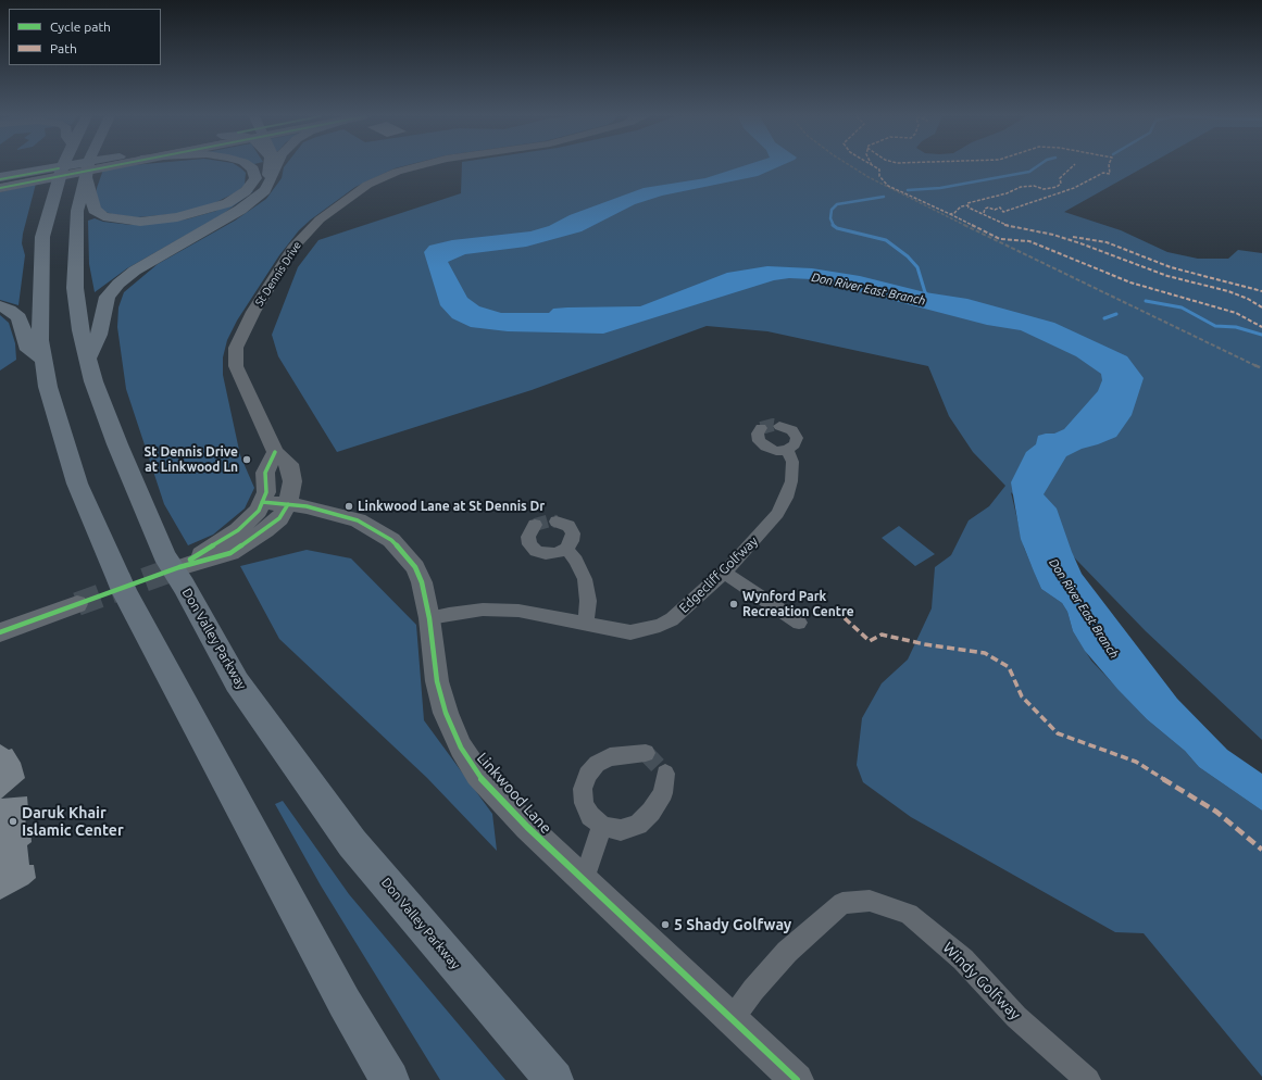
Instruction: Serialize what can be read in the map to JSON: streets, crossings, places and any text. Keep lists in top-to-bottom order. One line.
{"streets":{"highway":["Don Valley Parkway"],"street":["St Dennis Drive","Edgecliff Golfway","Linkwood Lane","Windy Golfway"]},"crossings":[["St Dennis Drive","Linkwood Lane"],["Edgecliff Golfway","Linkwood Lane"],["Linkwood Lane","Windy Golfway"]],"water":["Don River East Branch"],"places":["St Dennis Drive at Linkwood Ln","Linkwood Lane at St Dennis Dr","Wynford Park Recreation Centre","Daruk Khair Islamic Center","5 Shady Golfway"],"legend":["Cycle path","Path"]}
